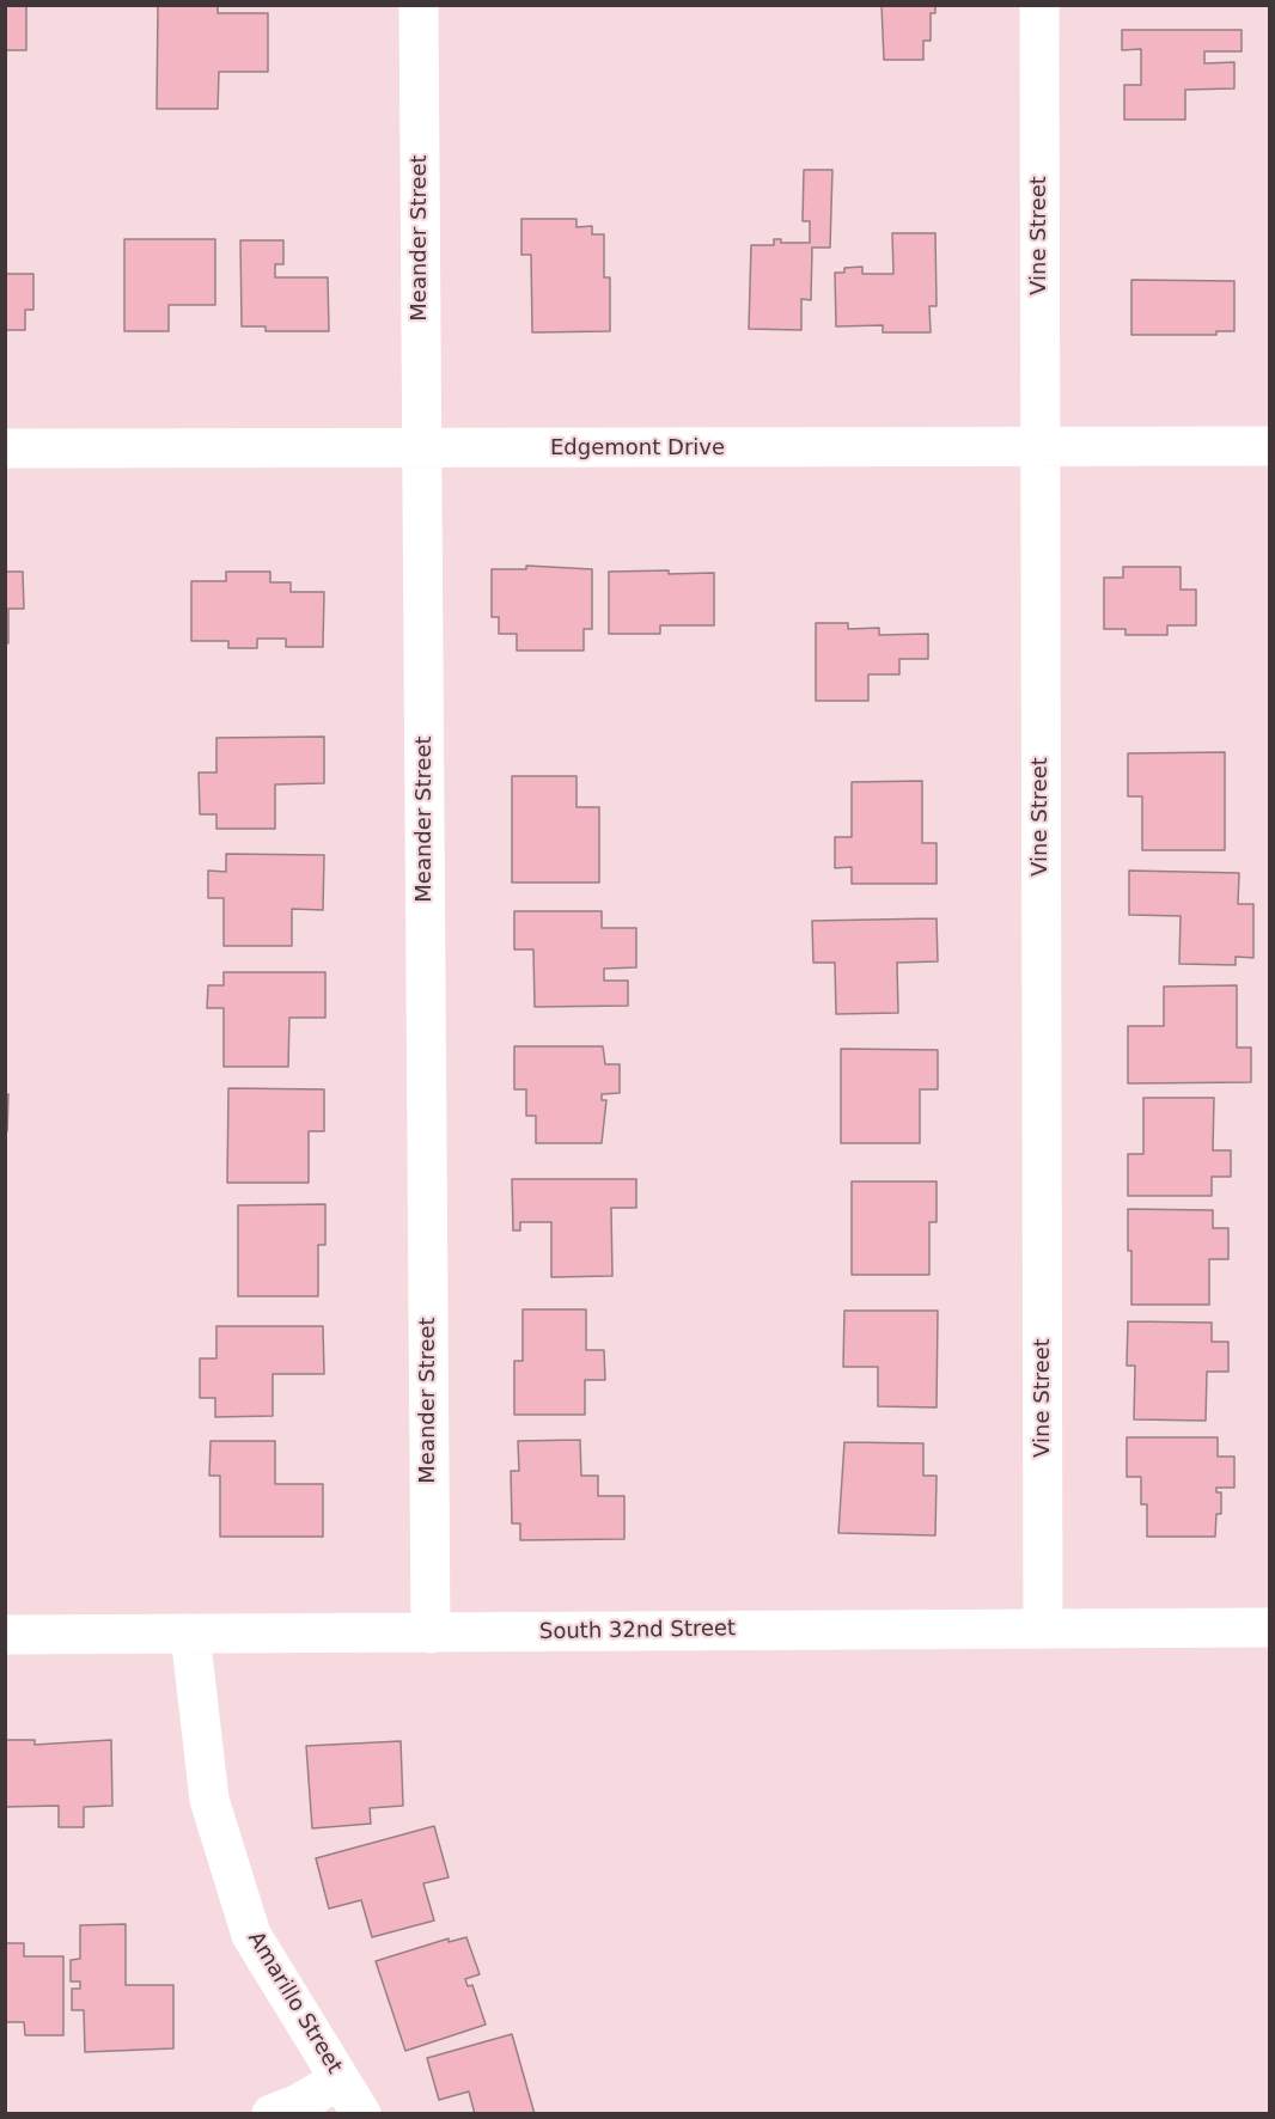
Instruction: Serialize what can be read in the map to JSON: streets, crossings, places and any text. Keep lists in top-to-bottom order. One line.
{"streets":{"street":["Vine Street","Meander Street","Edgemont Drive","South 32nd Street","Amarillo Street"]},"crossings":[["Vine Street","Edgemont Drive"],["Vine Street","South 32nd Street"],["Meander Street","Edgemont Drive"],["Meander Street","South 32nd Street"],["South 32nd Street","Amarillo Street"]]}
